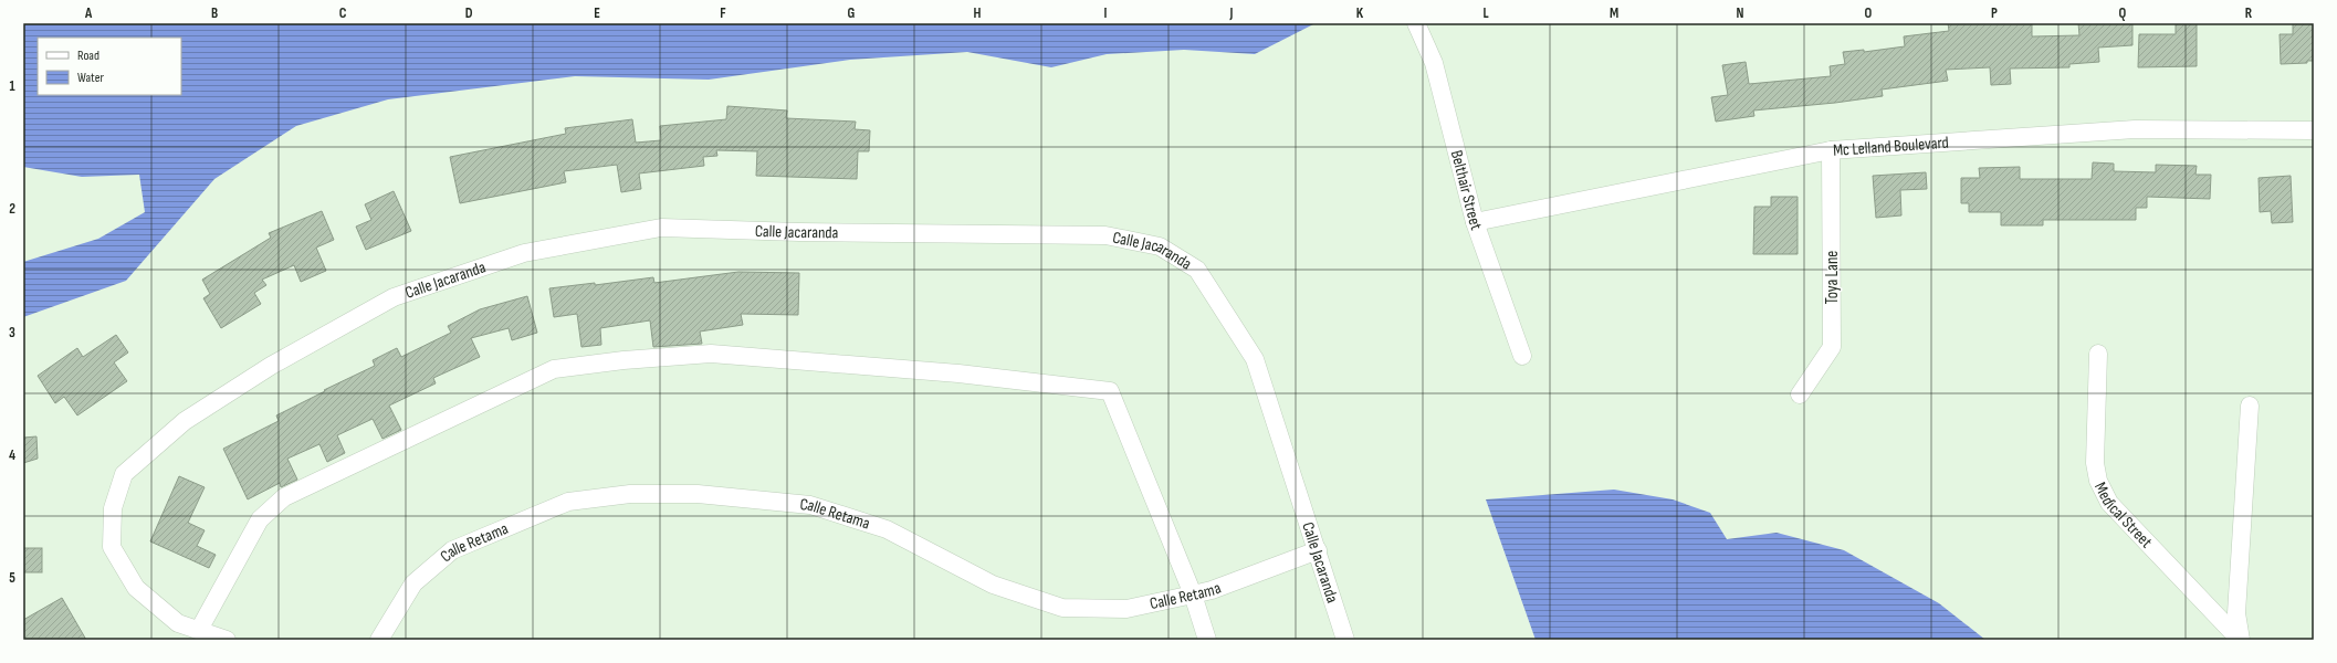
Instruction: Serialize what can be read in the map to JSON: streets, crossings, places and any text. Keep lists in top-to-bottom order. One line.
{"streets":{"street":["Mc Lelland Boulevard","Belthair Street","Calle Jacaranda","Toya Lane","Medical Street","Calle Retama"]},"crossings":[["Mc Lelland Boulevard","Belthair Street"],["Mc Lelland Boulevard","Toya Lane"],["Calle Jacaranda","Calle Retama"]],"legend":["Road","Water"],"grid":{"columns":["A","B","C","D","E","F","G","H","I","J","K","L","M","N","O","P","Q","R"],"rows":["1","2","3","4","5"]}}
